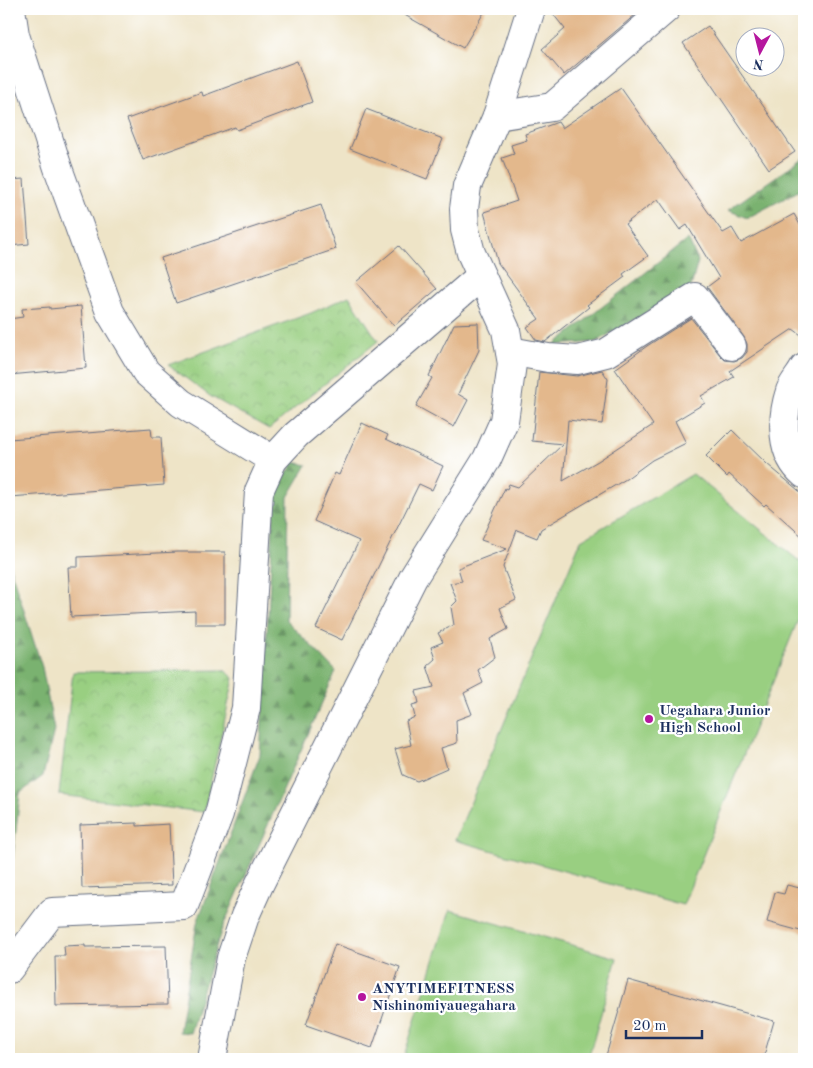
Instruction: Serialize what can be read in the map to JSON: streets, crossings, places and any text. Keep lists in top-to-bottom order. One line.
{"places":["Uegahara Junior High School","ANYTIMEFITNESS Nishinomiyauegahara"],"scale_bar":"20 m","north":"bottom"}
